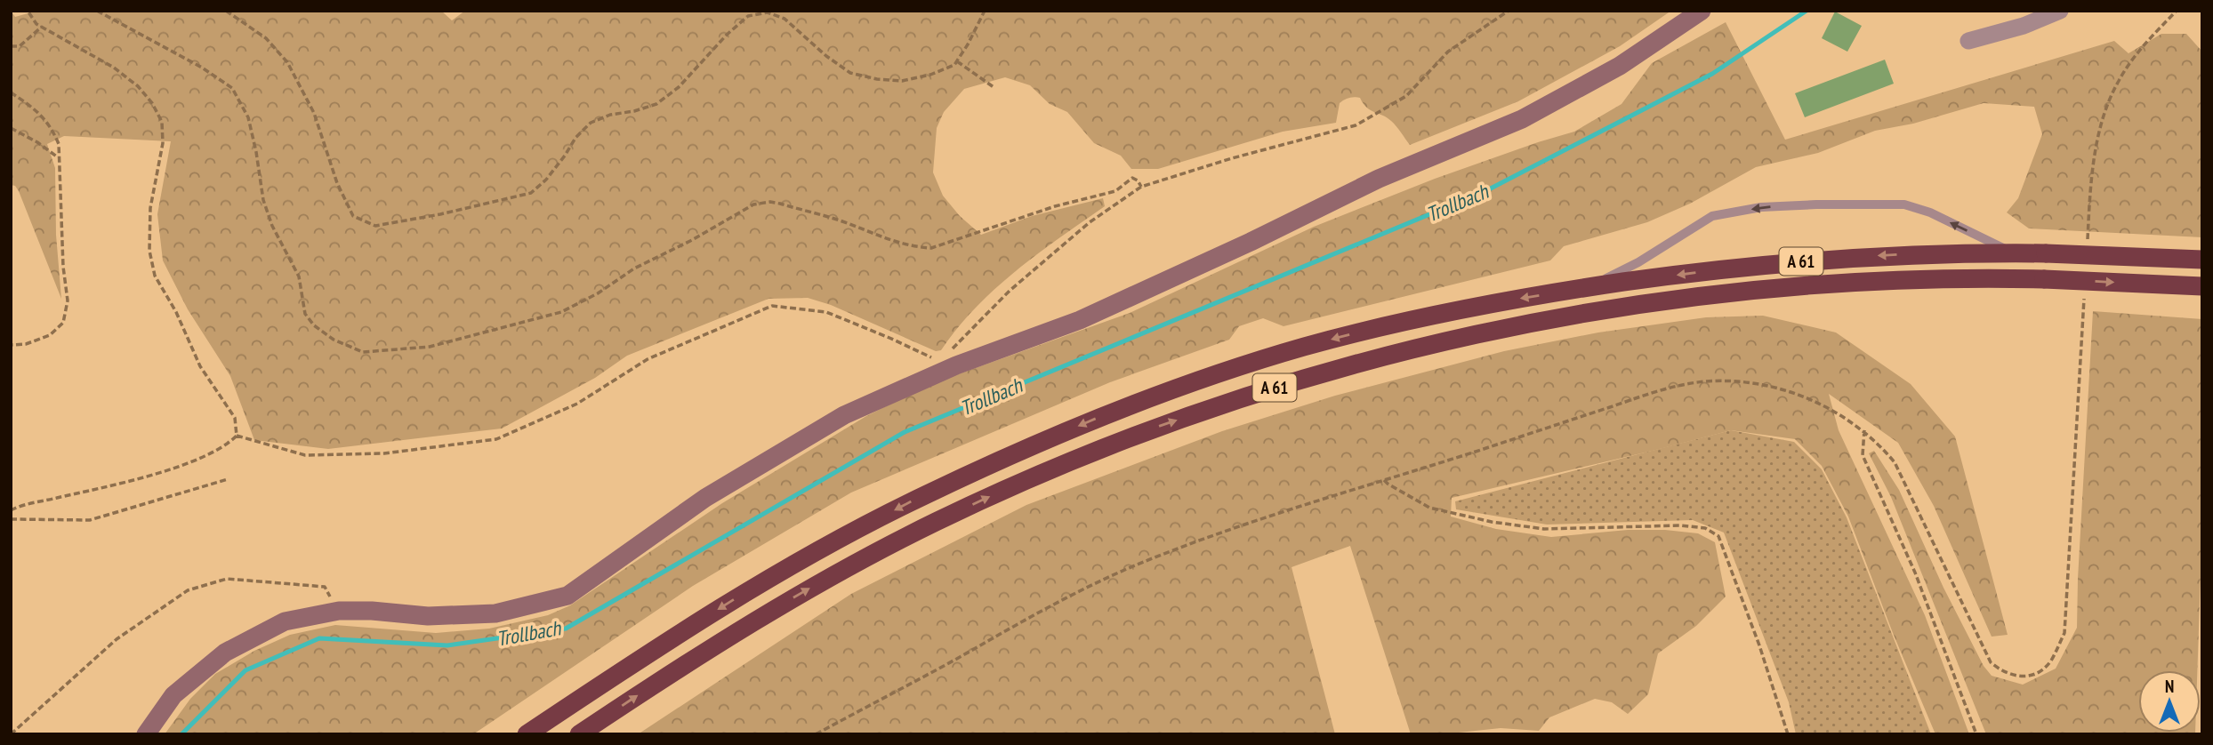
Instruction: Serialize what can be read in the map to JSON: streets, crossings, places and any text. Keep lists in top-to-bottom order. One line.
{"streets":{"highway":["A 61"]},"water":["Trollbach"],"north":"top"}
